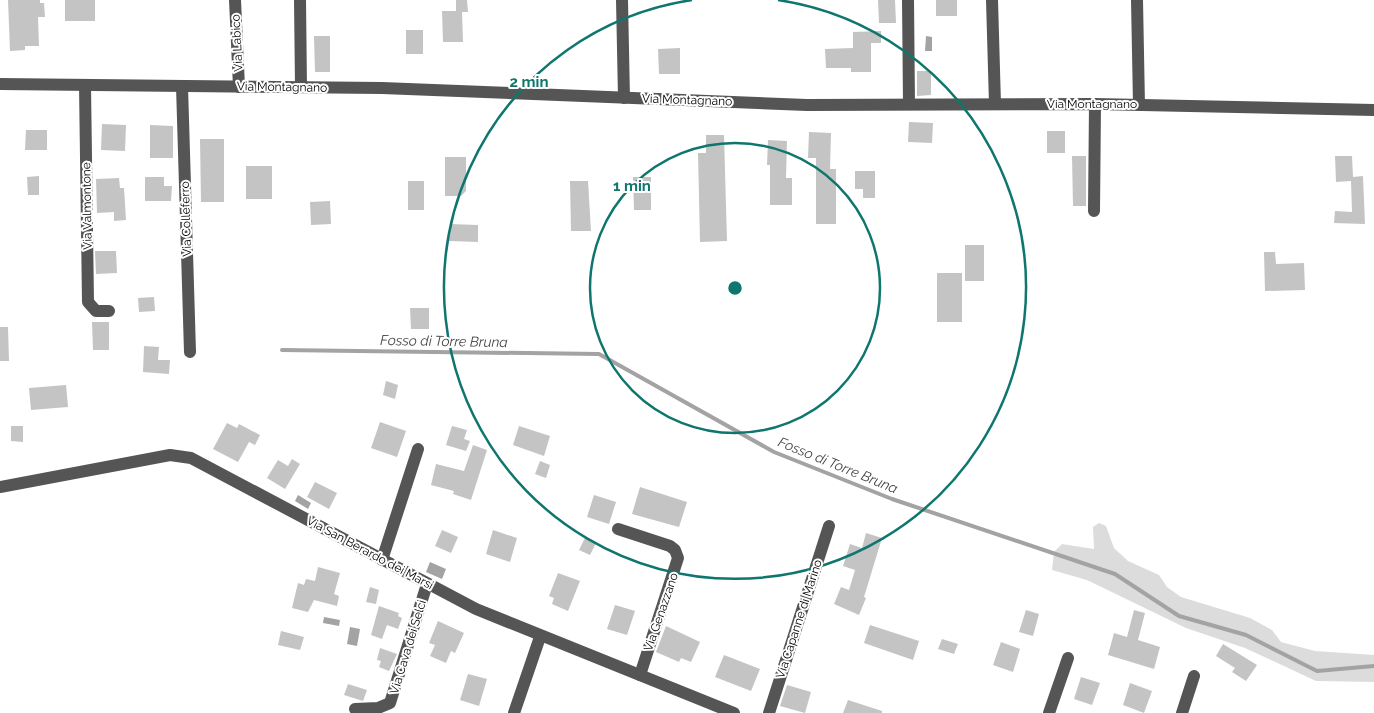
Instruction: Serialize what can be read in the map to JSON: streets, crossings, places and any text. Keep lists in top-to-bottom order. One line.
{"streets":{"street":["Via Labico","Via Montagnano","Via Valmontone","Via Colleferro","Via San Berardo dei Marsi","Via Genazzano","Via Capanne di Marino","Via Cava dei Selci"]},"crossings":[["Via Labico","Via Montagnano"],["Via Montagnano","Via Valmontone"],["Via Montagnano","Via Colleferro"],["Via San Berardo dei Marsi","Via Genazzano"],["Via San Berardo dei Marsi","Via Cava dei Selci"]],"water":["Fosso di Torre Bruna"],"rings":["2 min","1 min"]}
